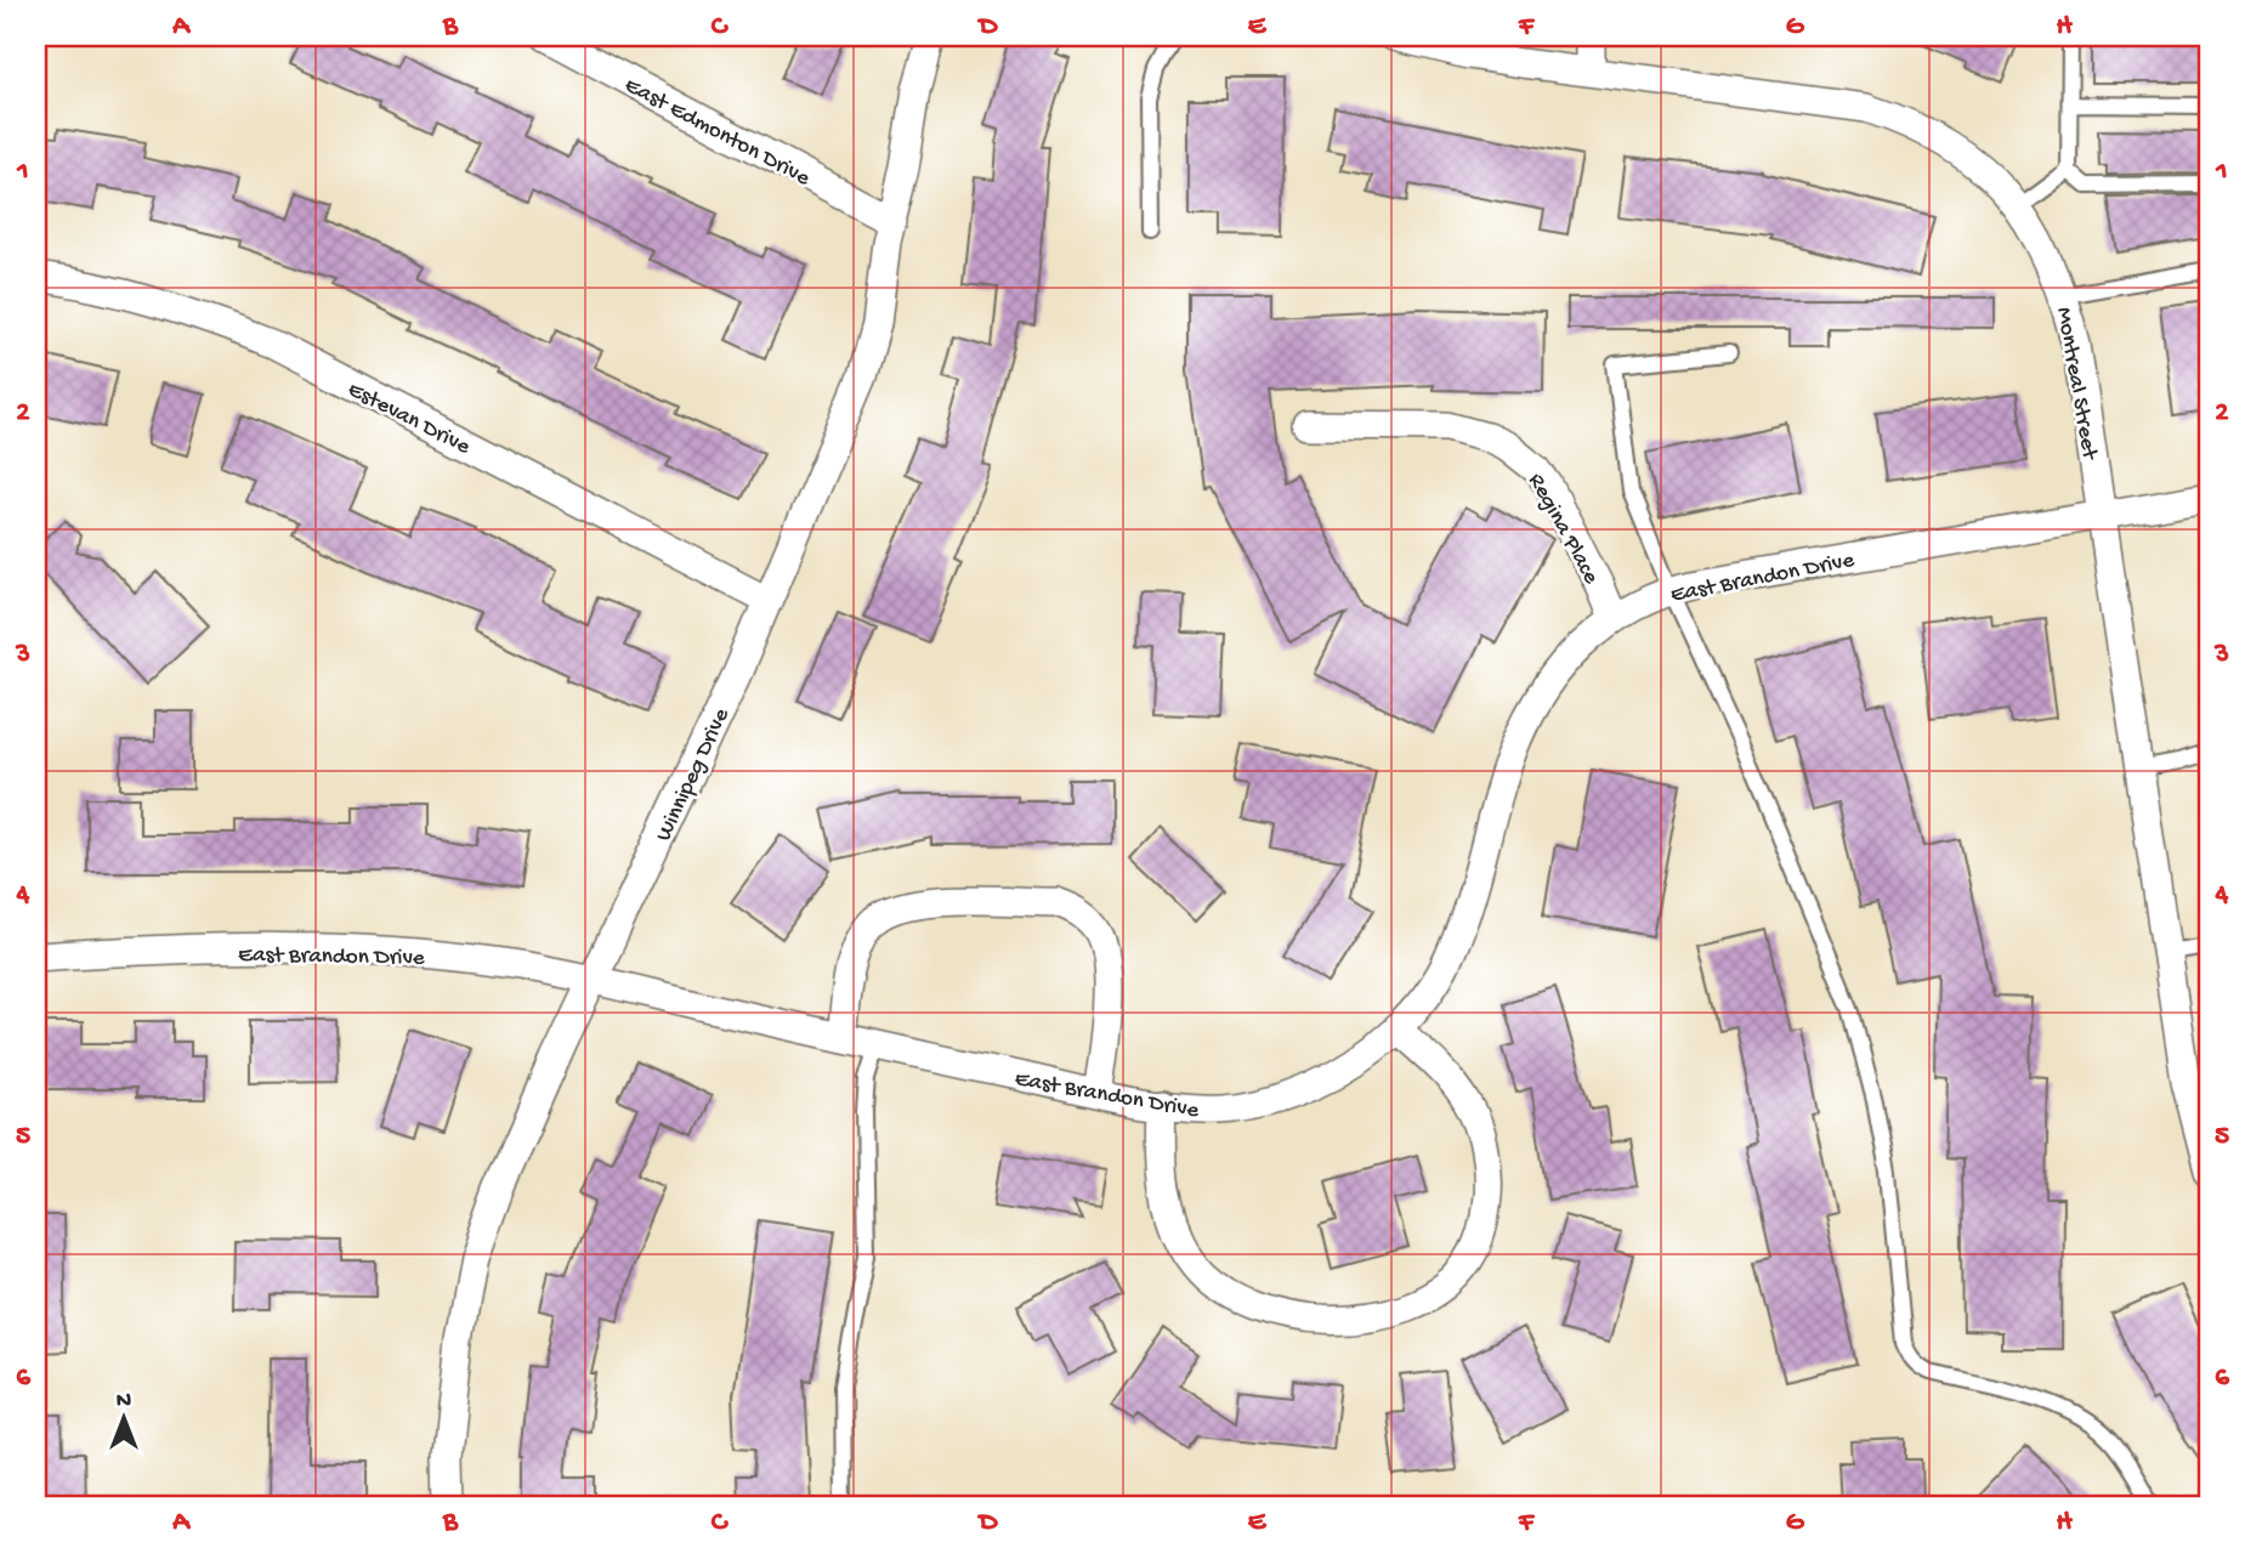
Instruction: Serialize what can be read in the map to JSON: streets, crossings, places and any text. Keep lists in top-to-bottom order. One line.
{"streets":{"street":["East Edmonton Drive","Montreal Street","Estevan Drive","Regina Place","East Brandon Drive","Winnipeg Drive"]},"crossings":[["East Edmonton Drive","Winnipeg Drive"],["Montreal Street","East Brandon Drive"],["Estevan Drive","Winnipeg Drive"],["Regina Place","East Brandon Drive"],["East Brandon Drive","Winnipeg Drive"]],"north":"top","grid":{"columns":["A","B","C","D","E","F","G","H"],"rows":["1","2","3","4","5","6"]}}
